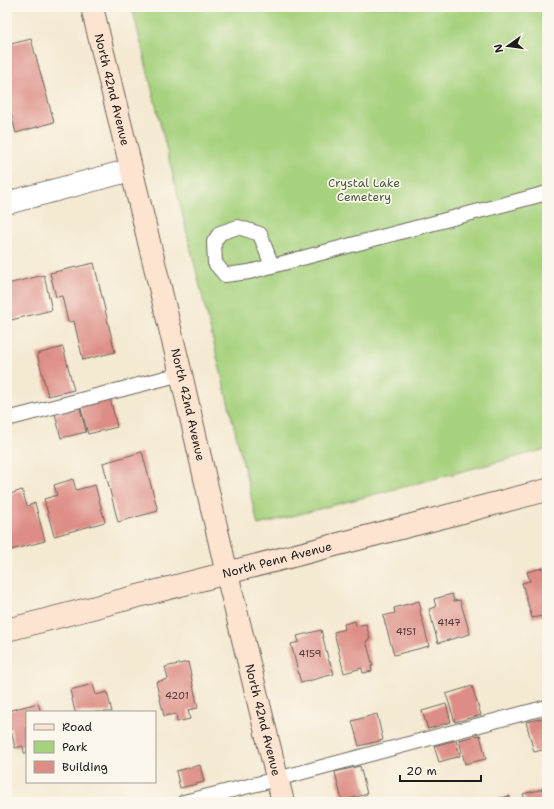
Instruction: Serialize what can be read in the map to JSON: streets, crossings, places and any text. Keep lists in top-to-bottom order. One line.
{"streets":{"street":["North 42nd Avenue","North Penn Avenue"]},"crossings":[["North 42nd Avenue","North Penn Avenue"]],"parks":["Crystal Lake Cemetery"],"house_numbers":["4147","4151","4159","4201"],"legend":["Road","Park","Building"],"scale_bar":"20 m","north":"left"}
